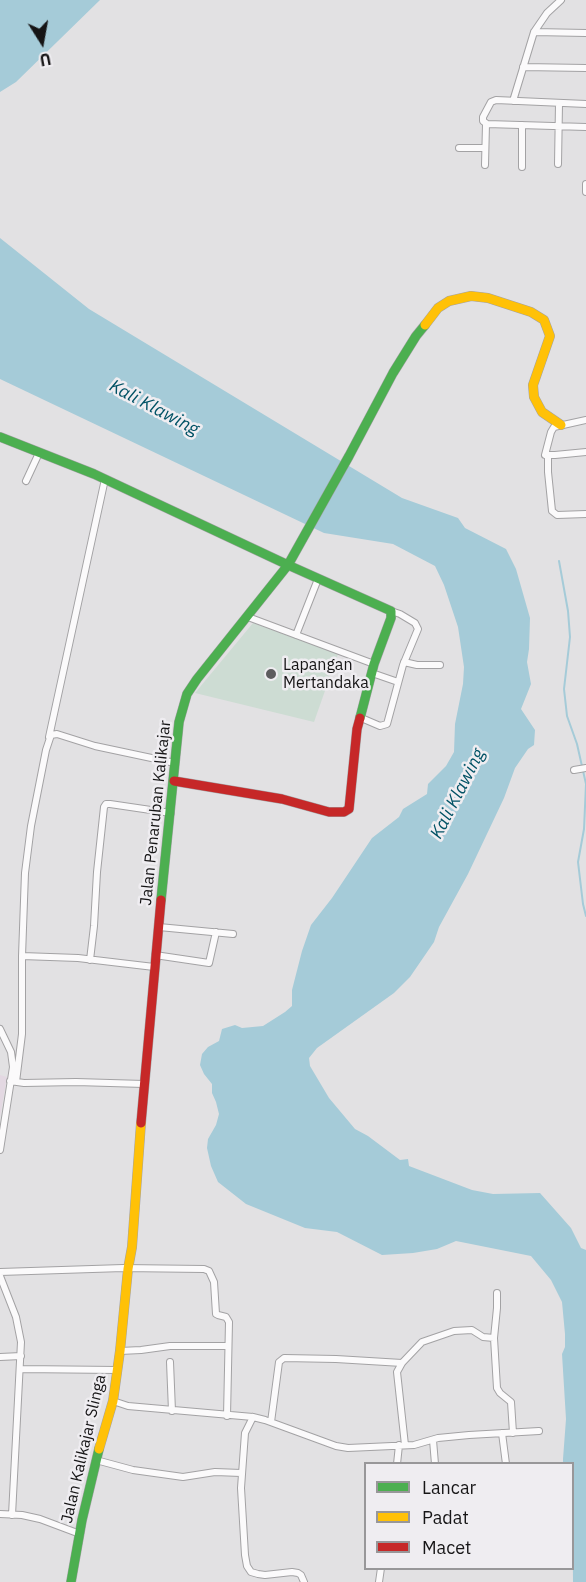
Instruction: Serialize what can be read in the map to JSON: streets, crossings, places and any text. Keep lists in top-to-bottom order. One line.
{"streets":{"street":["Jalan Penaruban Kalikajar","Jalan Kalikajar Slinga"]},"crossings":[["Jalan Penaruban Kalikajar","Jalan Kalikajar Slinga"]],"water":["Kali Klawing"],"places":["Lapangan Mertandaka"],"legend":["Lancar","Padat","Macet"],"north":"bottom"}
